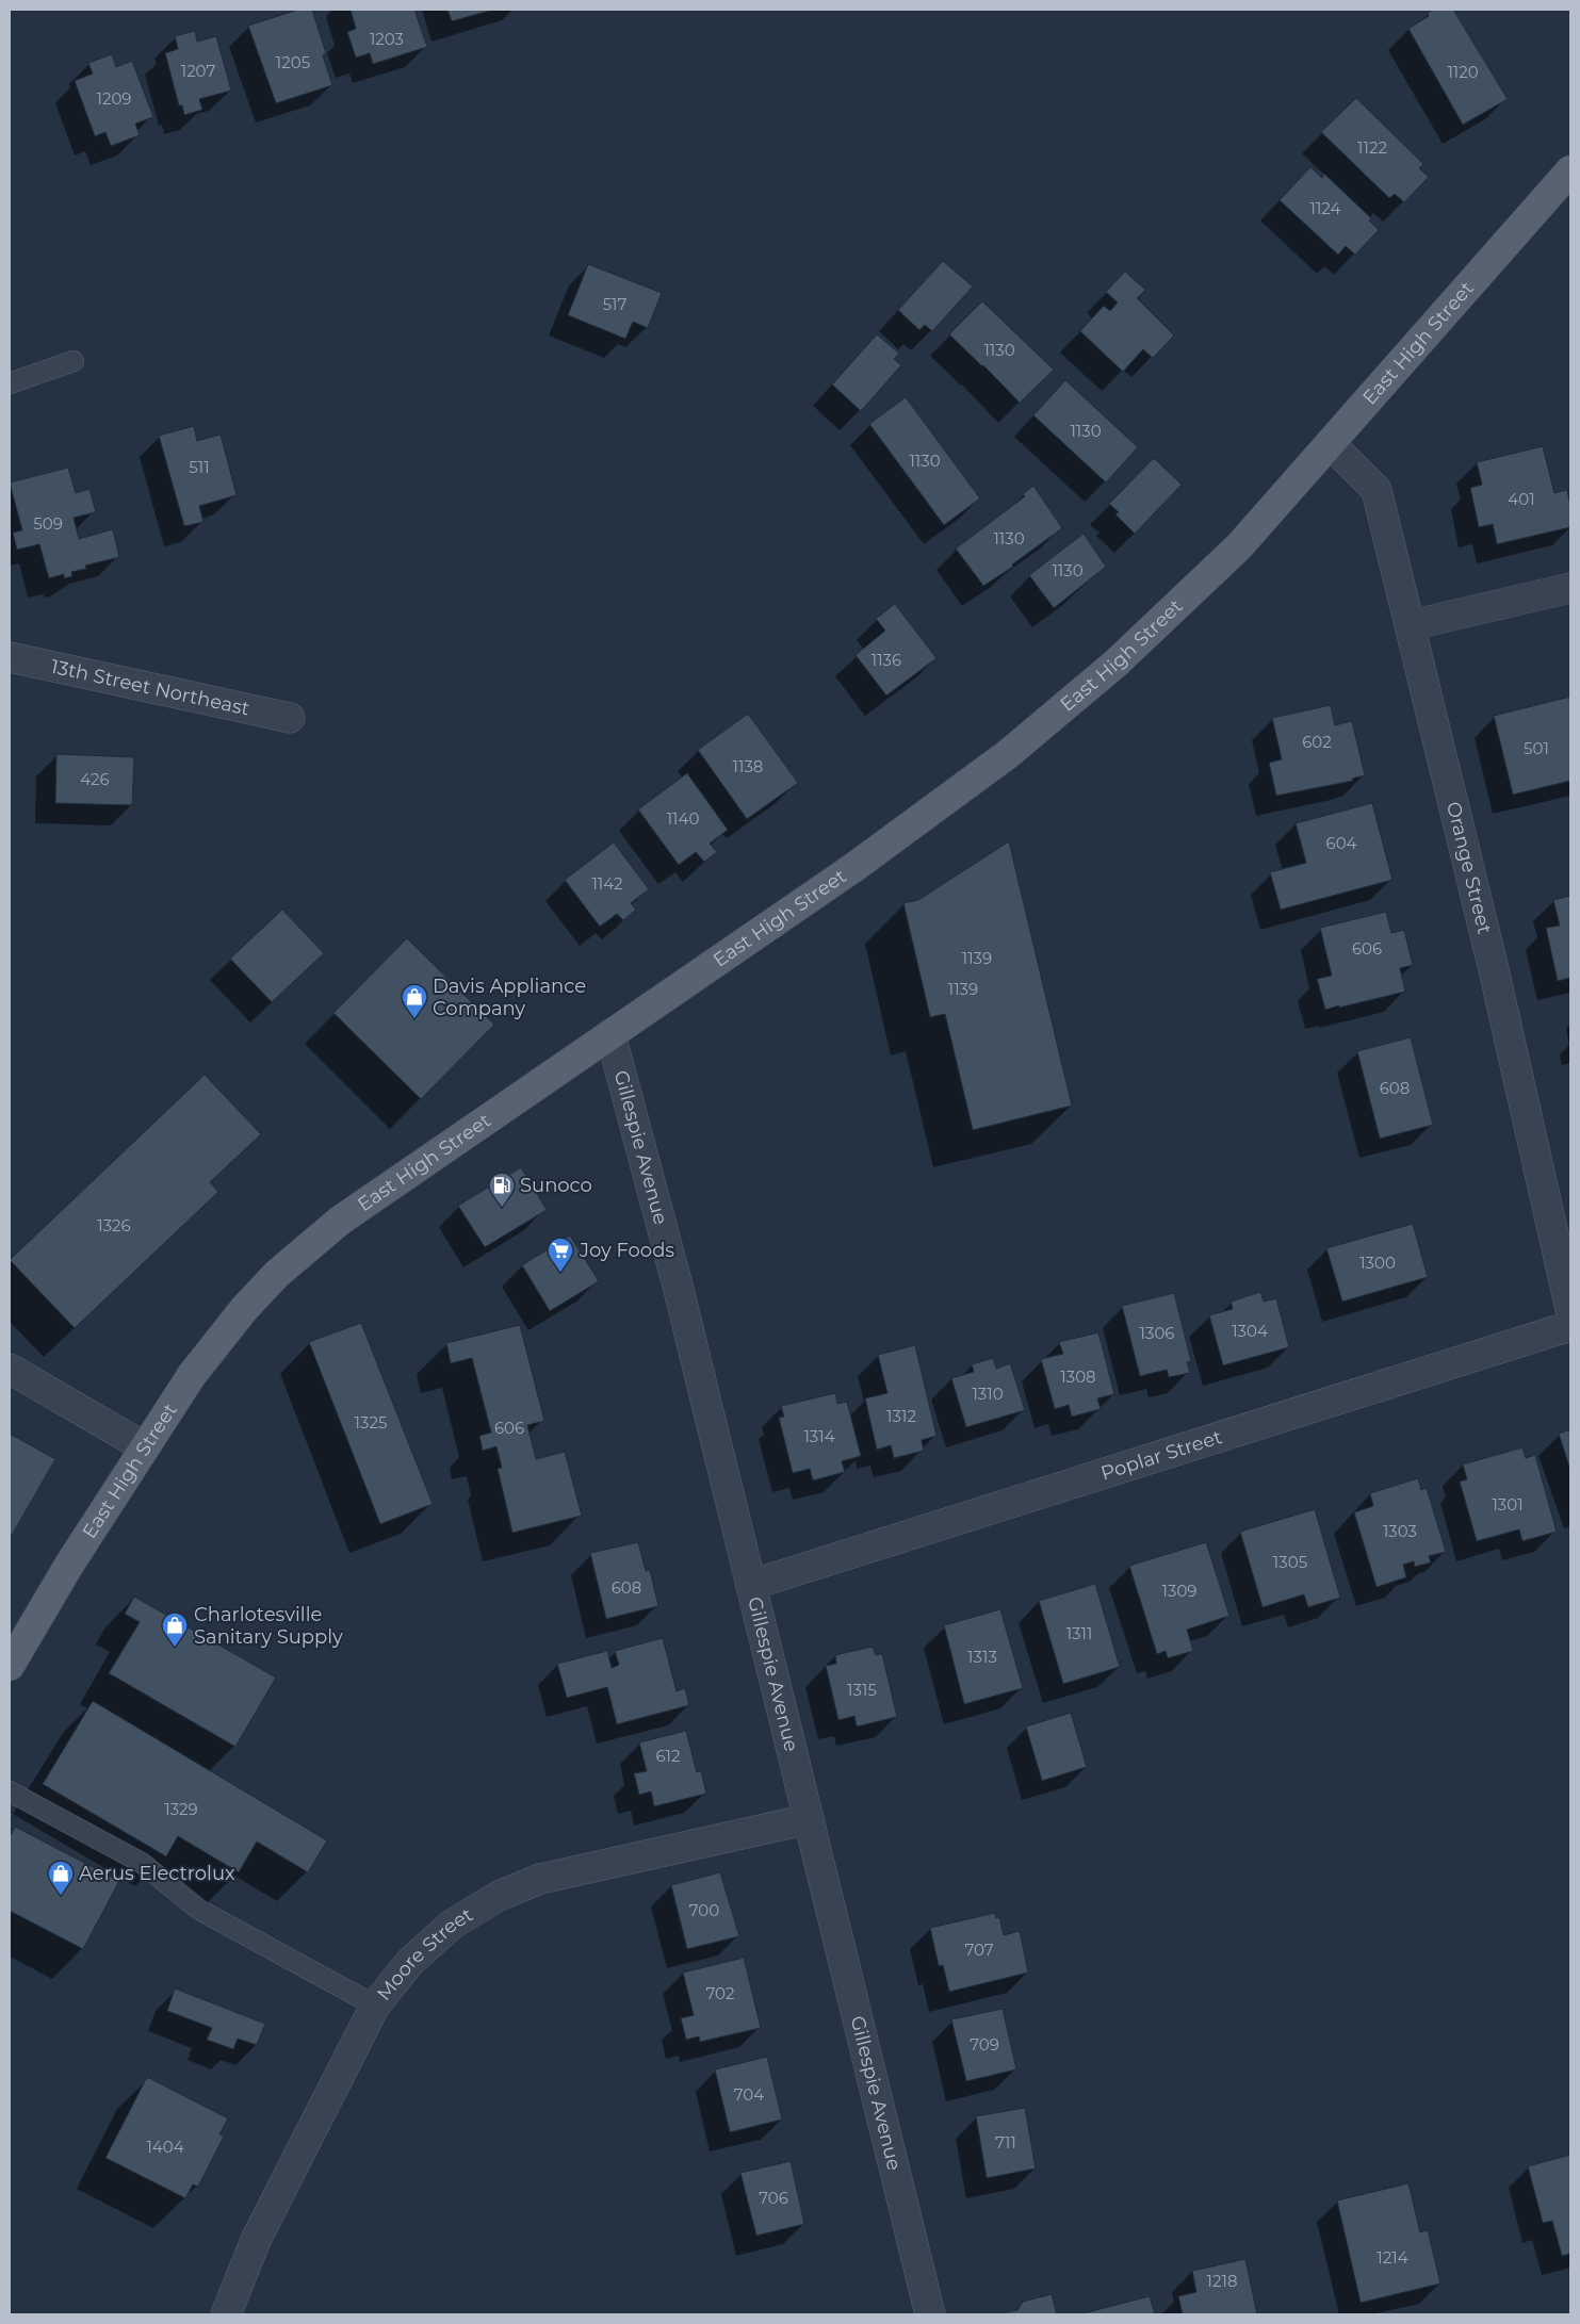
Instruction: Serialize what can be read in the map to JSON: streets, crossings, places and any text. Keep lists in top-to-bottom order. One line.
{"streets":{"main road":["East High Street"],"street":["13th Street Northeast","Orange Street","Gillespie Avenue","Poplar Street","Moore Street"]},"crossings":[["East High Street","Orange Street"],["East High Street","Gillespie Avenue"],["Gillespie Avenue","Poplar Street"],["Gillespie Avenue","Moore Street"]],"places":{"shop":["Davis Appliance Company","Charlotesville Sanitary Supply","Aerus Electrolux"],"fuel station":["Sunoco"],"supermarket":["Joy Foods"]},"house_numbers":["1203","1205","1207","1120","1209","1122","1124","517","1130","1130","1130","511","401","509","1130","1130","1136","602","501","1138","426","1140","604","1142","606","1139","1139","608","1326","1300","1304","1306","1308","1310","1312","1325","606","1314","1301","1303","1305","608","1309","1311","1313","1315","612","1329","700","707","702","709","704","711","1404","706","1214","1218"]}
